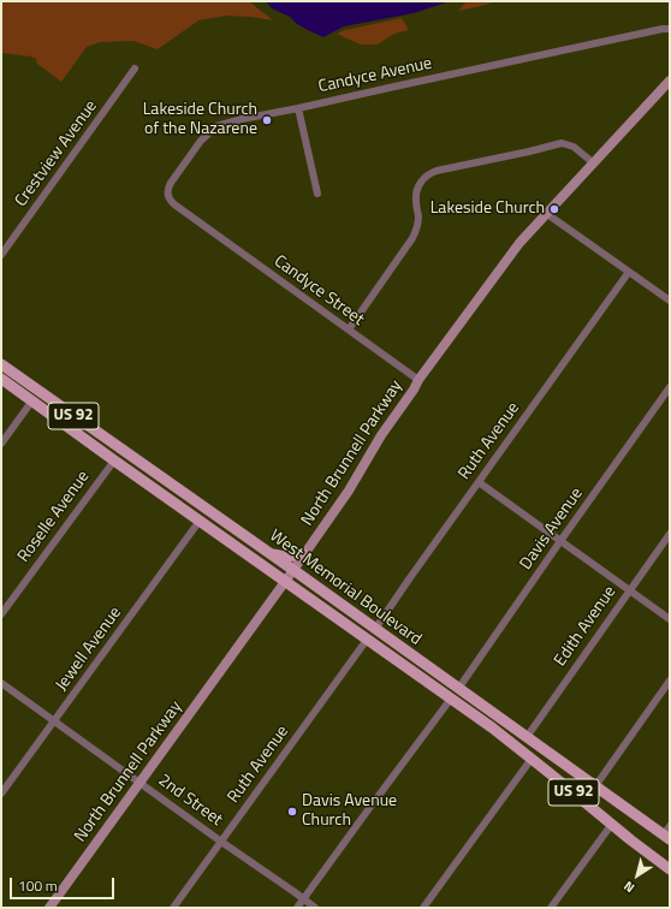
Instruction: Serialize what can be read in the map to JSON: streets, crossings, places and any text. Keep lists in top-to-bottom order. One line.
{"streets":{"main road":["US 92","West Memorial Boulevard"],"street":["Candyce Avenue","Crestview Avenue","Candyce Street","Ruth Avenue","North Brunnell Parkway","Roselle Avenue","Davis Avenue","Edith Avenue","Jewell Avenue","2nd Street"]},"crossings":[["Candyce Avenue","Candyce Street"],["Candyce Street","North Brunnell Parkway"],["US 92","West Memorial Boulevard"],["Ruth Avenue","West Memorial Boulevard"],["Ruth Avenue","2nd Street"],["North Brunnell Parkway","West Memorial Boulevard"],["North Brunnell Parkway","2nd Street"],["Roselle Avenue","West Memorial Boulevard"],["Davis Avenue","West Memorial Boulevard"],["West Memorial Boulevard","Edith Avenue"],["West Memorial Boulevard","Jewell Avenue"],["Jewell Avenue","2nd Street"]],"places":["Lakeside Church of the Nazarene","Lakeside Church","Davis Avenue Church"],"scale_bar":"100 m","north":"bottom left"}
